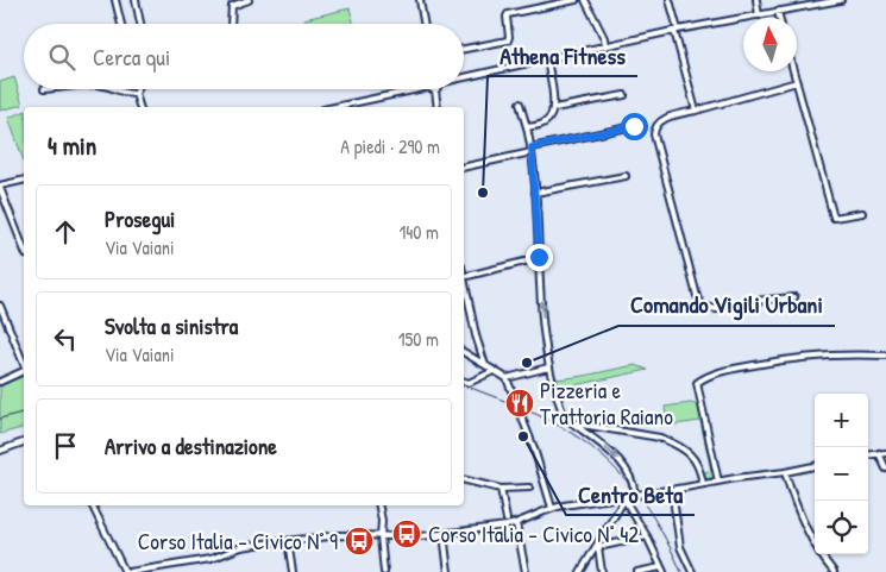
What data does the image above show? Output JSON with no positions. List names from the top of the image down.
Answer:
{
  "places": {
    "other": ["Athena Fitness", "Comando Vigili Urbani", "Centro Beta"],
    "restaurant": ["Pizzeria e Trattoria Raiano"],
    "bus stop": ["Corso Italia - Civico N° 42", "Corso Italia - Civico N° 9"]
  },
  "north": "top",
  "page": {
    "search": "Cerca qui",
    "heading": ["4 min", "A piedi · 290 m"],
    "list": [
      ["Prosegui", "Via Vaiani", "140 m"],
      ["Svolta a sinistra", "Via Vaiani", "150 m"],
      "Arrivo a destinazione"
    ],
    "map_buttons": ["+", "−"]
  }
}
